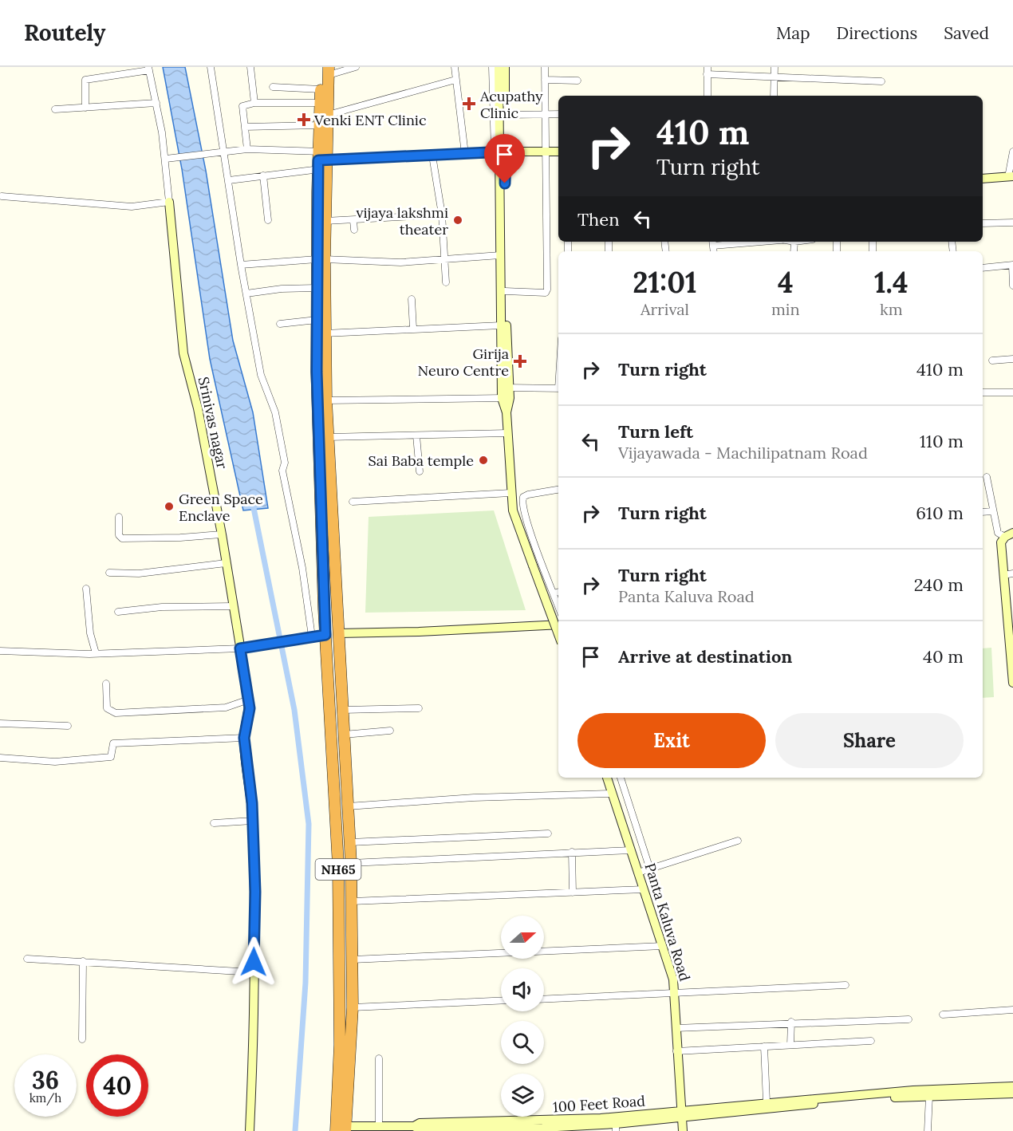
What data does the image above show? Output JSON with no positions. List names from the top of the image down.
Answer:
{
  "streets": {
    "highway": ["NH65"],
    "street": ["Srinivas nagar", "Panta Kaluva Road", "100 Feet Road"]
  },
  "crossings": [
    ["Panta Kaluva Road", "100 Feet Road"]
  ],
  "places": {
    "health": ["Acupathy Clinic", "Venki ENT Clinic", "Girija Neuro Centre"],
    "other": ["vijaya lakshmi theater", "Sai Baba temple", "Green Space Enclave"]
  },
  "north": "right",
  "page": {
    "header": "Routely",
    "nav": ["Map", "Directions", "Saved"],
    "turn": ["410 m", "Turn right"],
    "then": "Then",
    "eta": [
      "21:01",
      "Arrival",
      "4",
      "min",
      "1.4",
      "km"
    ],
    "list": [
      {
        "name": "Turn right",
        "value": "410 m"
      },
      {
        "name": "Turn left",
        "note": "Vijayawada - Machilipatnam Road",
        "value": "110 m"
      },
      {
        "name": "Turn right",
        "value": "610 m"
      },
      {
        "name": "Turn right",
        "note": "Panta Kaluva Road",
        "value": "240 m"
      },
      {
        "name": "Arrive at destination",
        "value": "40 m"
      }
    ],
    "buttons": ["Exit", "Share"],
    "speed": "36 km/h",
    "limit": "40"
  }
}
